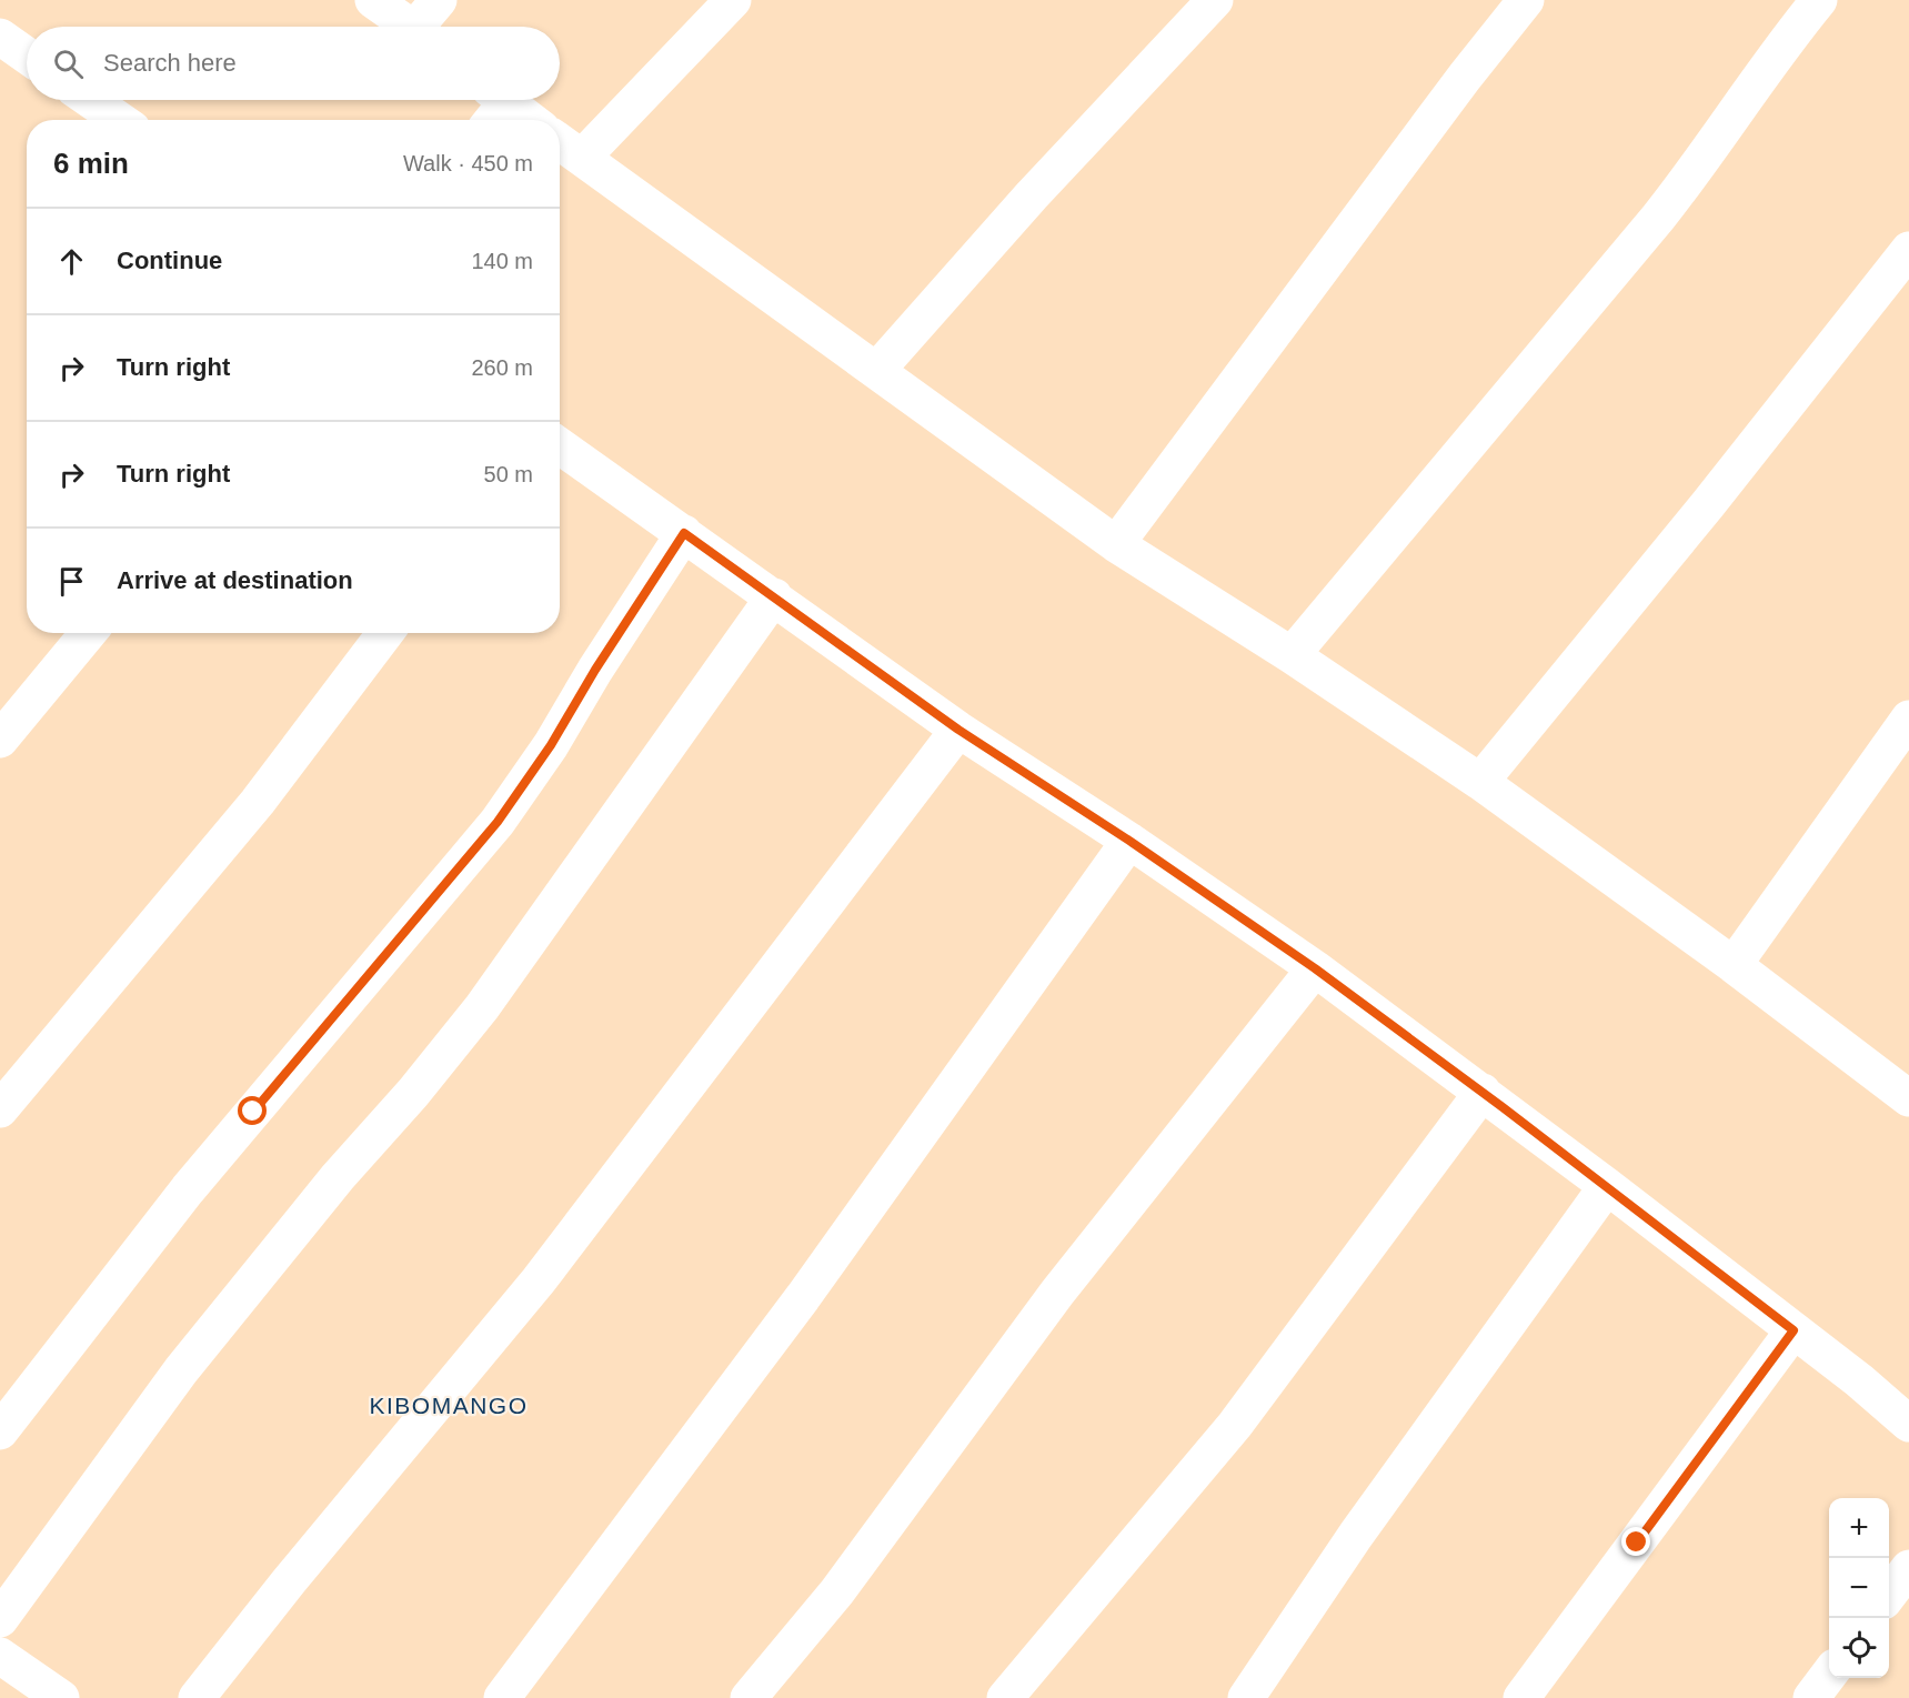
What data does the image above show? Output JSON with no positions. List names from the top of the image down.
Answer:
{
  "districts": ["KIBOMANGO"],
  "page": {
    "search": "Search here",
    "heading": ["6 min", "Walk · 450 m"],
    "list": [
      ["Continue", "140 m"],
      ["Turn right", "260 m"],
      ["Turn right", "50 m"],
      "Arrive at destination"
    ],
    "map_buttons": ["+", "−"]
  }
}
